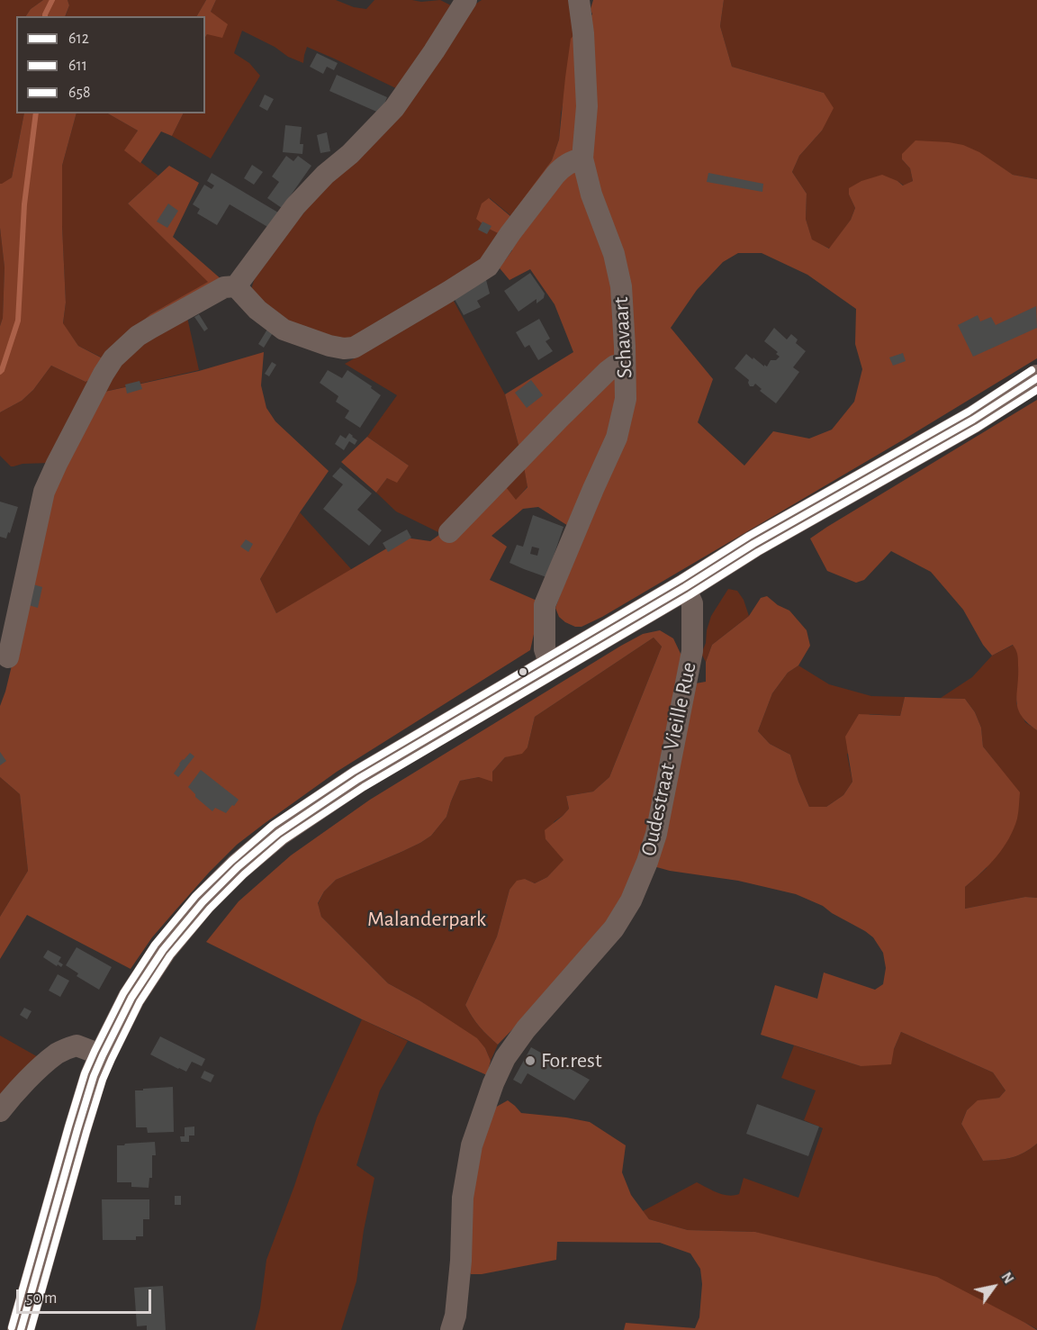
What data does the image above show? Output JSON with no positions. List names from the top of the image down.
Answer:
{
  "streets": {
    "street": ["Schavaart", "Oudestraat - Vieille Rue"]
  },
  "parks": ["Malanderpark"],
  "places": ["For.rest"],
  "lines": ["transit line 658", "transit line 612", "transit line 611"],
  "legend": ["612", "611", "658"],
  "scale_bar": "50 m",
  "north": "top right"
}
